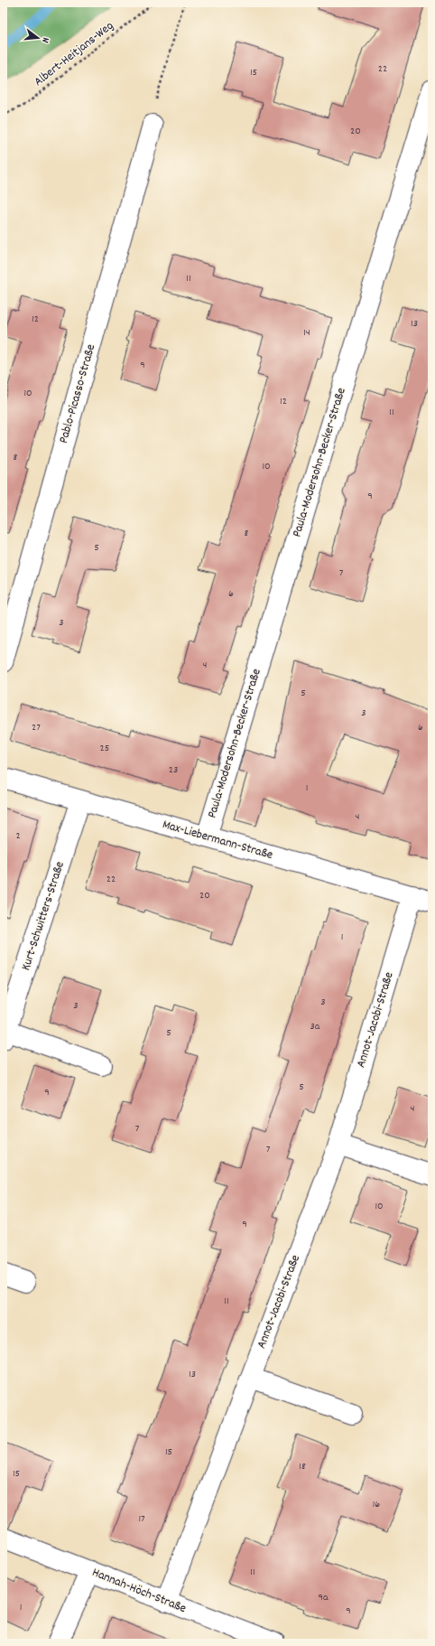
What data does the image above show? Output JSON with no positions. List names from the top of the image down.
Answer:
{
  "streets": {
    "street": [
      "Pablo-Picasso-Straße",
      "Paula-Modersohn-Becker-Straße",
      "Max-Liebermann-Straße",
      "Kurt-Schwitters-Straße",
      "Annot-Jacobi-Straße",
      "Hannah-Höch-Straße"
    ],
    "path": ["Albert-Heitjans-Weg"]
  },
  "crossings": [
    ["Paula-Modersohn-Becker-Straße", "Max-Liebermann-Straße"],
    ["Max-Liebermann-Straße", "Kurt-Schwitters-Straße"],
    ["Max-Liebermann-Straße", "Annot-Jacobi-Straße"],
    ["Annot-Jacobi-Straße", "Hannah-Höch-Straße"]
  ],
  "house_numbers": [
    "22",
    "15",
    "20",
    "11",
    "12",
    "13",
    "14",
    "9",
    "10",
    "12",
    "11",
    "8",
    "10",
    "9",
    "8",
    "5",
    "7",
    "6",
    "3",
    "4",
    "5",
    "3",
    "27",
    "6",
    "25",
    "23",
    "1",
    "4",
    "2",
    "22",
    "20",
    "1",
    "3",
    "3",
    "3a",
    "5",
    "5",
    "9",
    "4",
    "7",
    "7",
    "10",
    "9",
    "11",
    "13",
    "15",
    "18",
    "15",
    "16",
    "17",
    "11",
    "9a",
    "1",
    "9"
  ],
  "north": "right"
}
